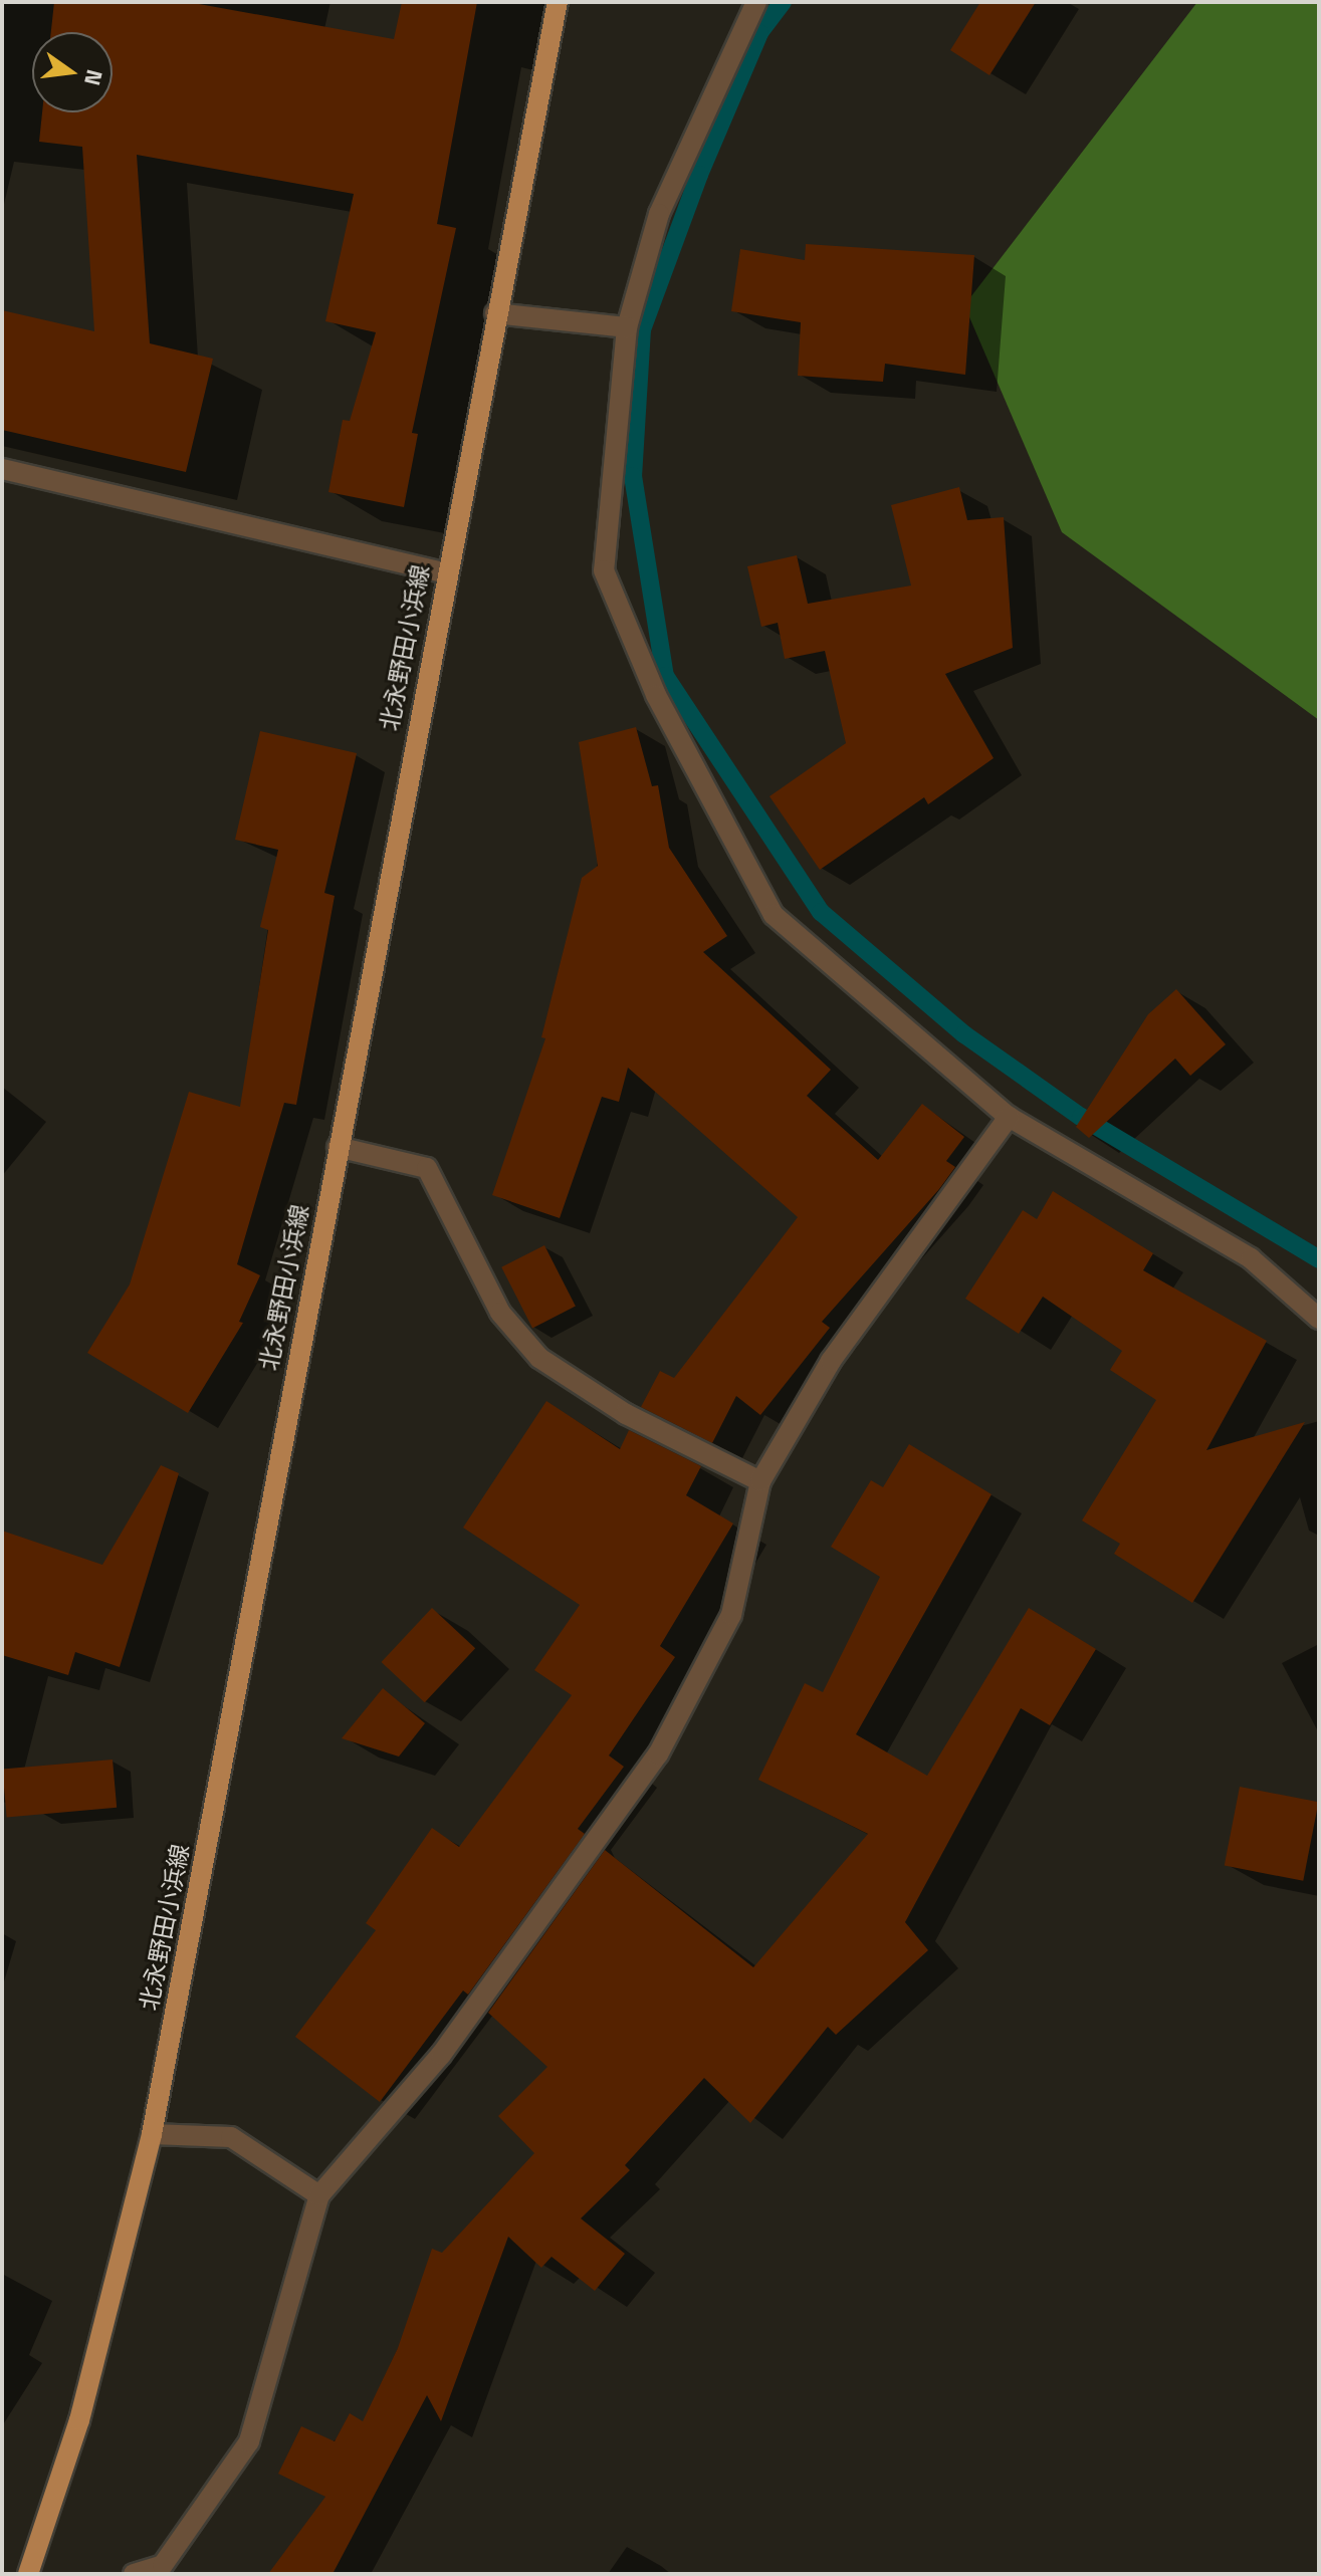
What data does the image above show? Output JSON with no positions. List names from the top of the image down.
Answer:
{
  "streets": {
    "main road": ["北永野田小浜線"]
  },
  "north": "right"
}
